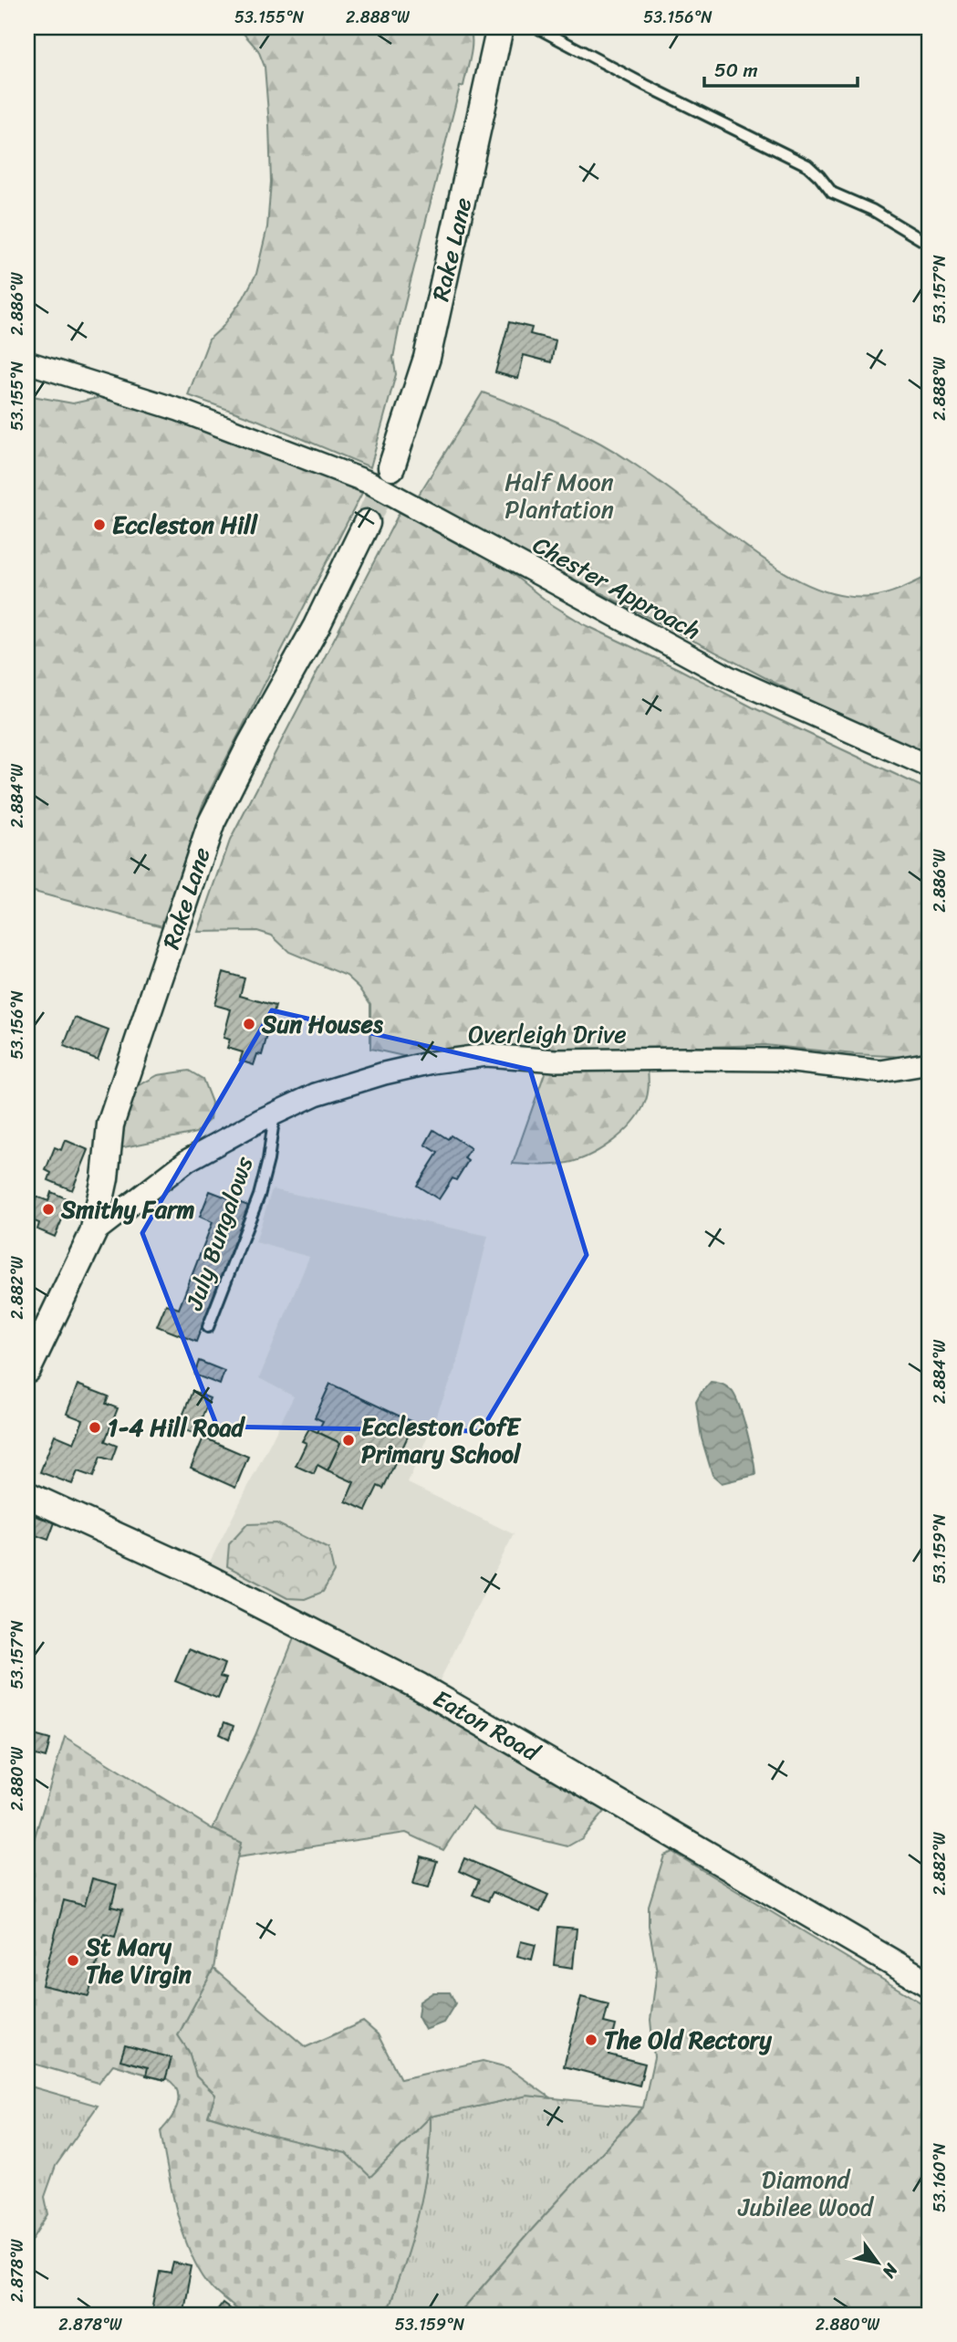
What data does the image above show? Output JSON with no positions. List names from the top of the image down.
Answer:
{
  "streets": {
    "street": [
      "Rake Lane",
      "Chester Approach",
      "Overleigh Drive",
      "Eaton Road"
    ],
    "lane": ["July Bungalows"]
  },
  "crossings": [
    ["Rake Lane", "Overleigh Drive"],
    ["Overleigh Drive", "July Bungalows"]
  ],
  "parks": ["Half Moon Plantation", "Diamond Jubilee Wood"],
  "places": [
    "Eccleston Hill",
    "Sun Houses",
    "Smithy Farm",
    "1-4 Hill Road",
    "Eccleston CofE Primary School",
    "St Mary The Virgin",
    "The Old Rectory"
  ],
  "scale_bar": "50 m",
  "north": "bottom right",
  "coordinates": [
    "53.155°N",
    "2.888°W",
    "53.156°N",
    "53.157°N",
    "2.886°W",
    "2.884°W",
    "2.882°W",
    "53.159°N",
    "2.880°W",
    "53.160°N",
    "2.878°W"
  ]
}
